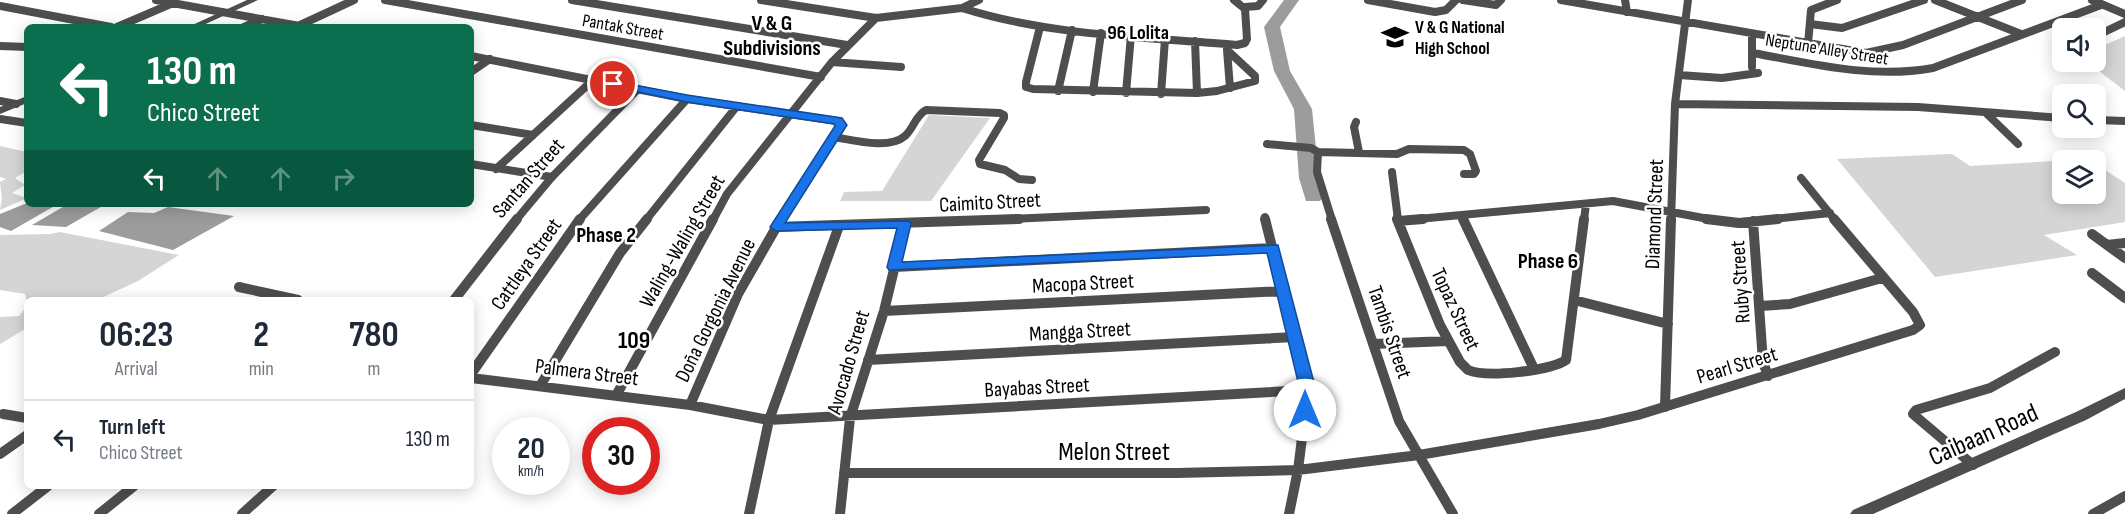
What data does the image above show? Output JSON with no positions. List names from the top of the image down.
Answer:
{
  "streets": {
    "street": [
      "Pantak Street",
      "Neptune Alley Street",
      "Santan Street",
      "Caimito Street",
      "Diamond Street",
      "Waling-Waling Street",
      "Cattleya Street",
      "Ruby Street",
      "Macopa Street",
      "Topaz Street",
      "Doña Gorgonia Avenue",
      "Mangga Street",
      "Tambis Street",
      "Avocado Street",
      "Pearl Street",
      "Palmera Street",
      "Bayabas Street",
      "Caibaan Road",
      "Melon Street"
    ]
  },
  "crossings": [
    ["Pantak Street", "Waling-Waling Street"],
    ["Caimito Street", "Doña Gorgonia Avenue"],
    ["Caimito Street", "Avocado Street"],
    ["Diamond Street", "Pearl Street"],
    ["Waling-Waling Street", "Palmera Street"],
    ["Ruby Street", "Pearl Street"],
    ["Macopa Street", "Avocado Street"],
    ["Doña Gorgonia Avenue", "Palmera Street"],
    ["Mangga Street", "Avocado Street"],
    ["Tambis Street", "Pearl Street"],
    ["Avocado Street", "Bayabas Street"],
    ["Avocado Street", "Melon Street"],
    ["Pearl Street", "Melon Street"],
    ["Palmera Street", "Bayabas Street"]
  ],
  "districts": [
    "V & G Subdivisions",
    "96 Lolita",
    "Phase 2",
    "Phase 6",
    "109"
  ],
  "places": {
    "school or university": ["V & G National High School"]
  },
  "page": {
    "turn": ["130 m", "Chico Street"],
    "eta": [
      "06:23",
      "Arrival",
      "2",
      "min",
      "780",
      "m"
    ],
    "list": [
      {
        "name": "Turn left",
        "note": "Chico Street",
        "value": "130 m"
      }
    ],
    "speed": "20 km/h",
    "limit": "30"
  }
}
